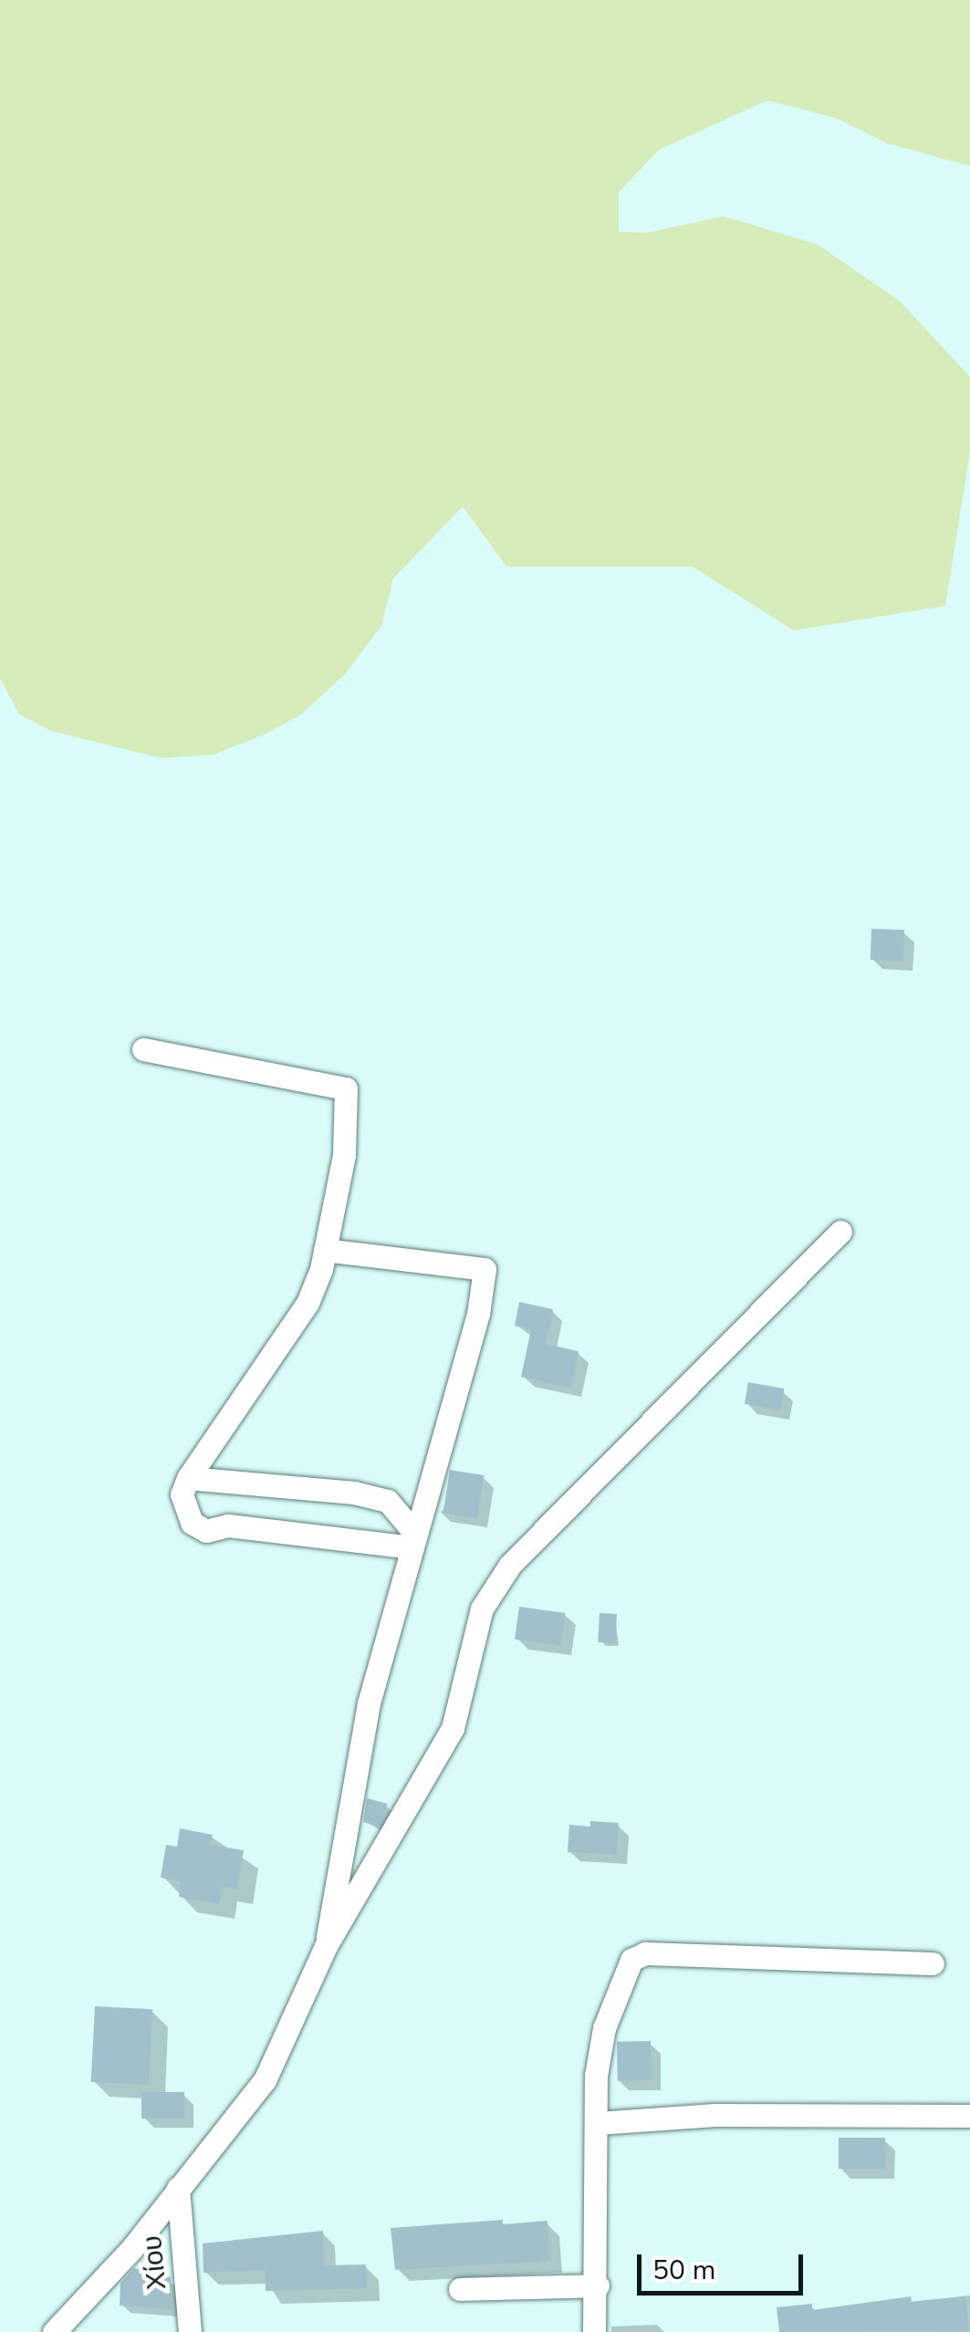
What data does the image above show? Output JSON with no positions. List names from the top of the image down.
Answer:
{
  "streets": {
    "street": ["Χίου"]
  },
  "scale_bar": "50 m"
}
